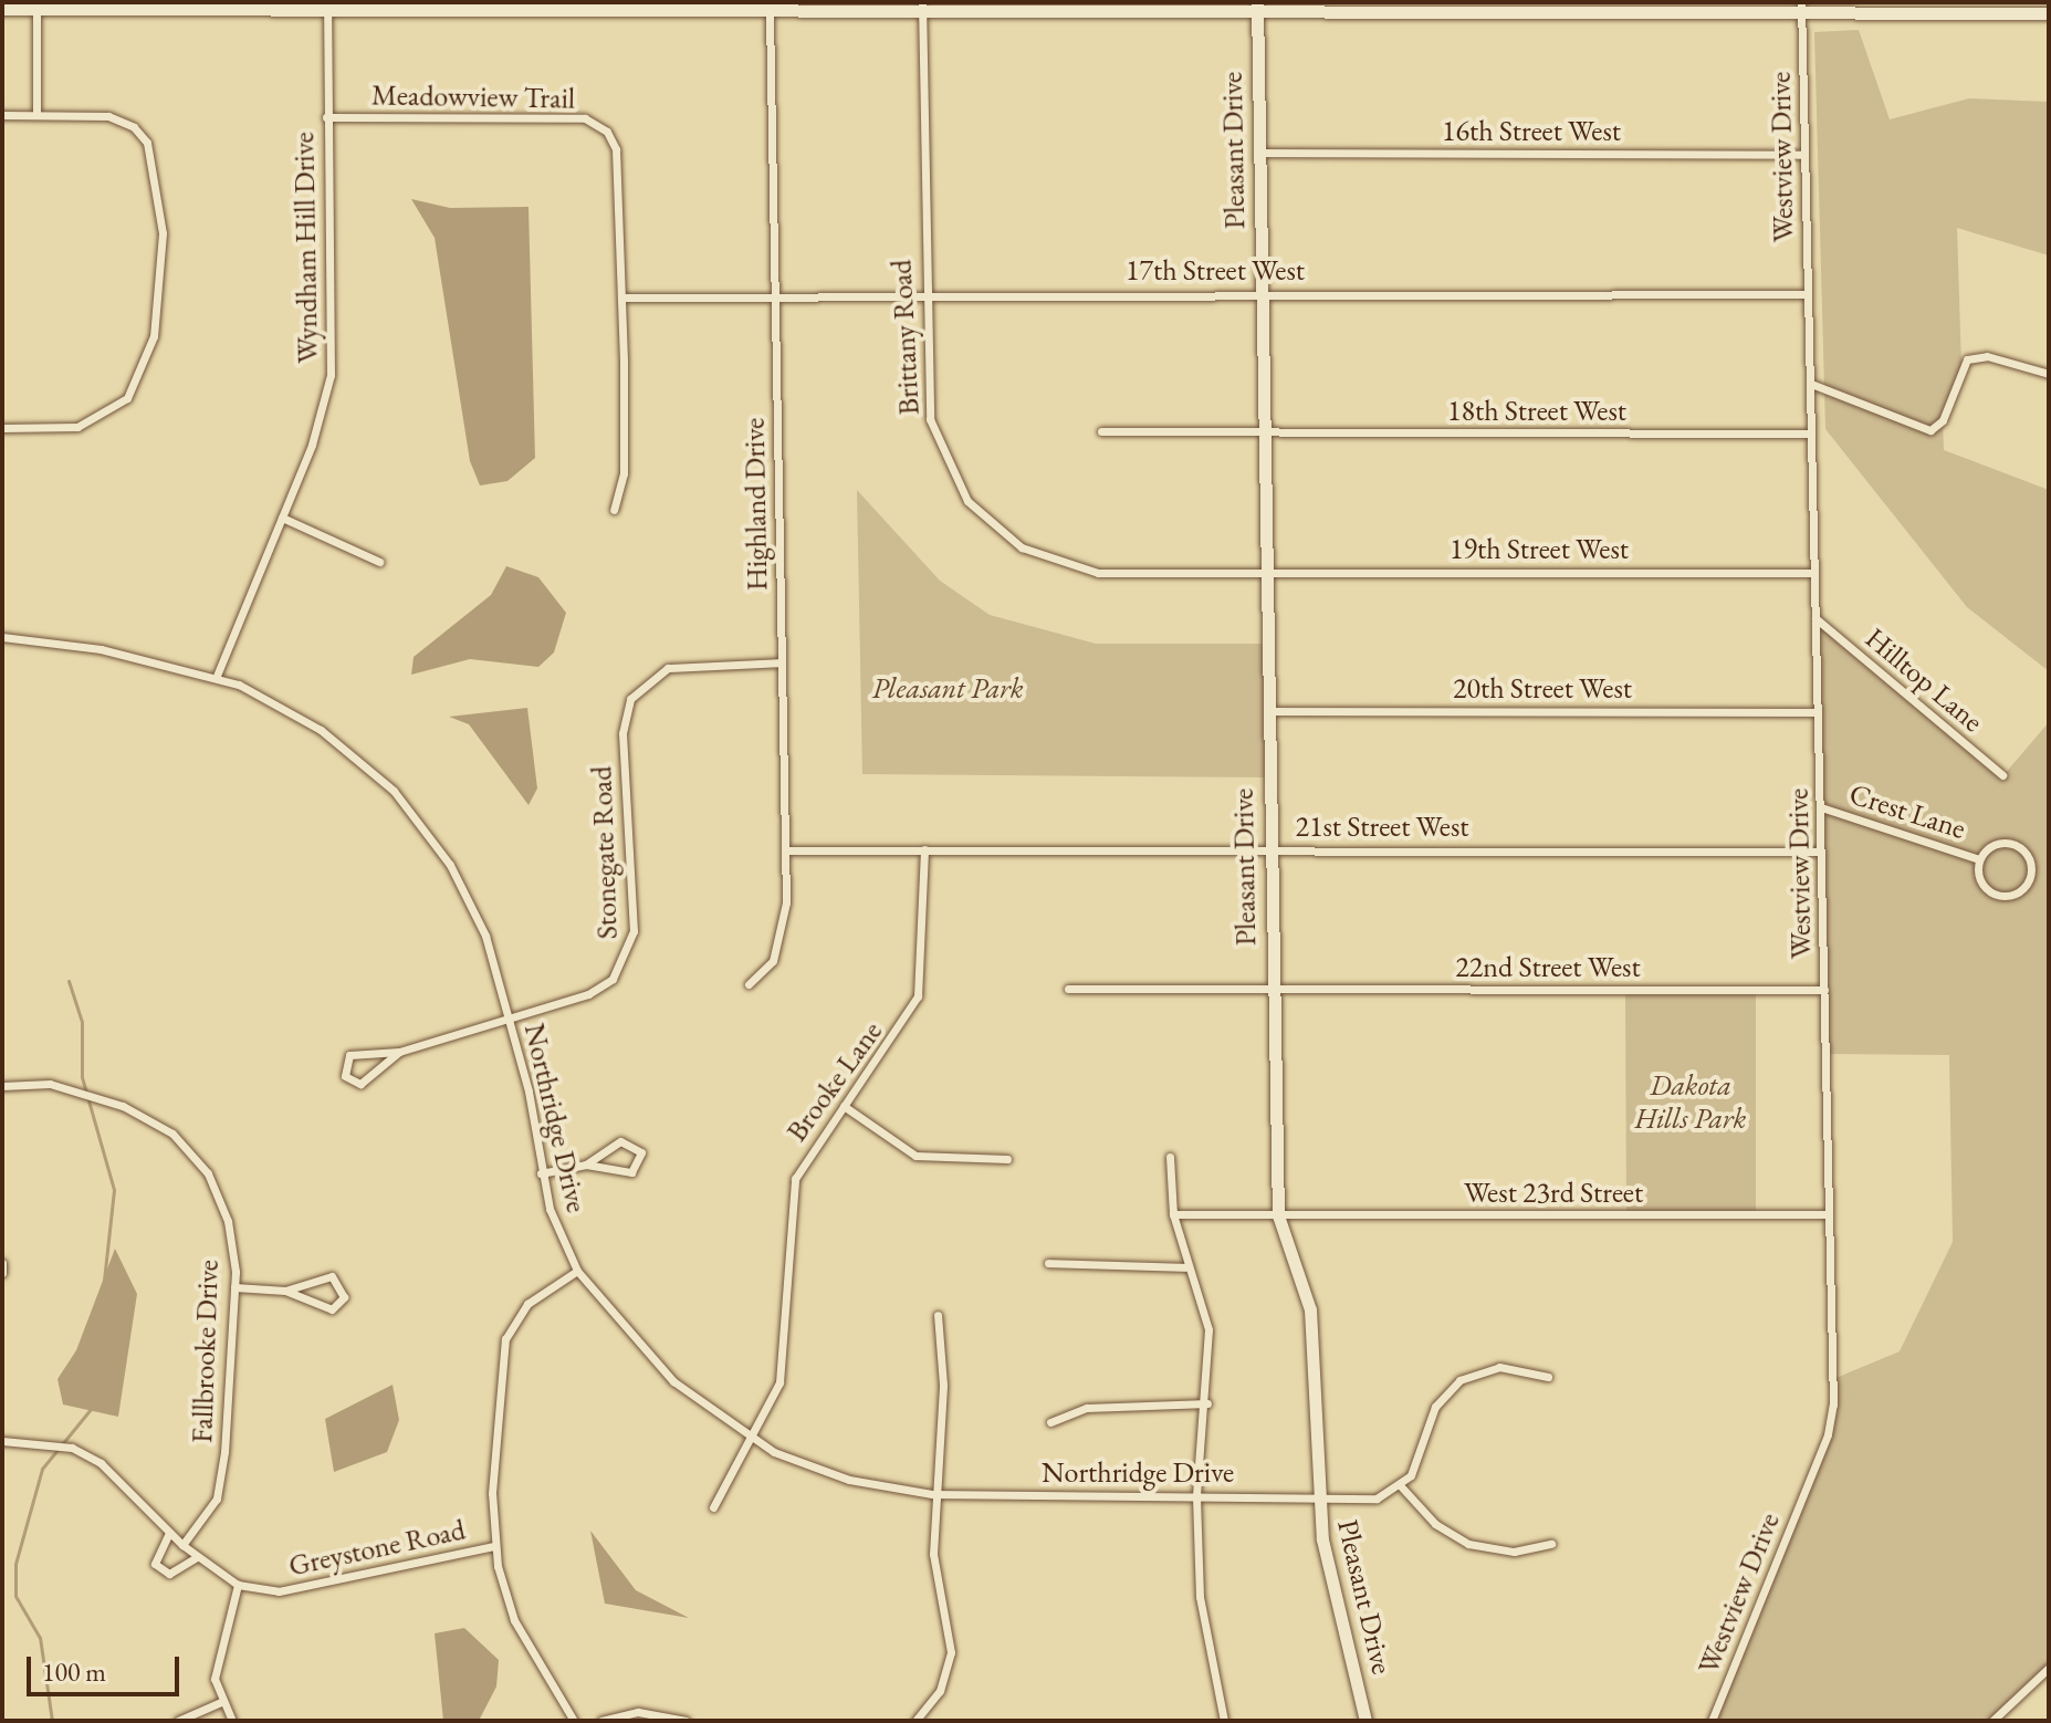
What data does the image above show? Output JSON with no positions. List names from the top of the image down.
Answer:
{
  "streets": {
    "street": [
      "Meadowview Trail",
      "16th Street West",
      "Pleasant Drive",
      "Westview Drive",
      "Wyndham Hill Drive",
      "17th Street West",
      "Brittany Road",
      "18th Street West",
      "Highland Drive",
      "19th Street West",
      "Hilltop Lane",
      "20th Street West",
      "Crest Lane",
      "21st Street West",
      "Stonegate Road",
      "22nd Street West",
      "Brooke Lane",
      "Northridge Drive",
      "West 23rd Street",
      "Fallbrooke Drive",
      "Greystone Road"
    ]
  },
  "crossings": [
    ["Meadowview Trail", "Wyndham Hill Drive"],
    ["Meadowview Trail", "17th Street West"],
    ["16th Street West", "Pleasant Drive"],
    ["16th Street West", "Westview Drive"],
    ["Pleasant Drive", "17th Street West"],
    ["Pleasant Drive", "Brittany Road"],
    ["Pleasant Drive", "18th Street West"],
    ["Pleasant Drive", "19th Street West"],
    ["Pleasant Drive", "20th Street West"],
    ["Pleasant Drive", "21st Street West"],
    ["Pleasant Drive", "22nd Street West"],
    ["Pleasant Drive", "Northridge Drive"],
    ["Pleasant Drive", "West 23rd Street"],
    ["Westview Drive", "17th Street West"],
    ["Westview Drive", "18th Street West"],
    ["Westview Drive", "19th Street West"],
    ["Westview Drive", "Hilltop Lane"],
    ["Westview Drive", "20th Street West"],
    ["Westview Drive", "Crest Lane"],
    ["Westview Drive", "21st Street West"],
    ["Westview Drive", "22nd Street West"],
    ["Westview Drive", "West 23rd Street"],
    ["Wyndham Hill Drive", "Northridge Drive"],
    ["17th Street West", "Brittany Road"],
    ["17th Street West", "Highland Drive"],
    ["Brittany Road", "19th Street West"],
    ["Highland Drive", "21st Street West"],
    ["Highland Drive", "Stonegate Road"],
    ["21st Street West", "Brooke Lane"],
    ["Stonegate Road", "Northridge Drive"],
    ["Brooke Lane", "Northridge Drive"],
    ["Fallbrooke Drive", "Greystone Road"]
  ],
  "parks": ["Pleasant Park", "Dakota Hills Park"],
  "scale_bar": "100 m"
}
